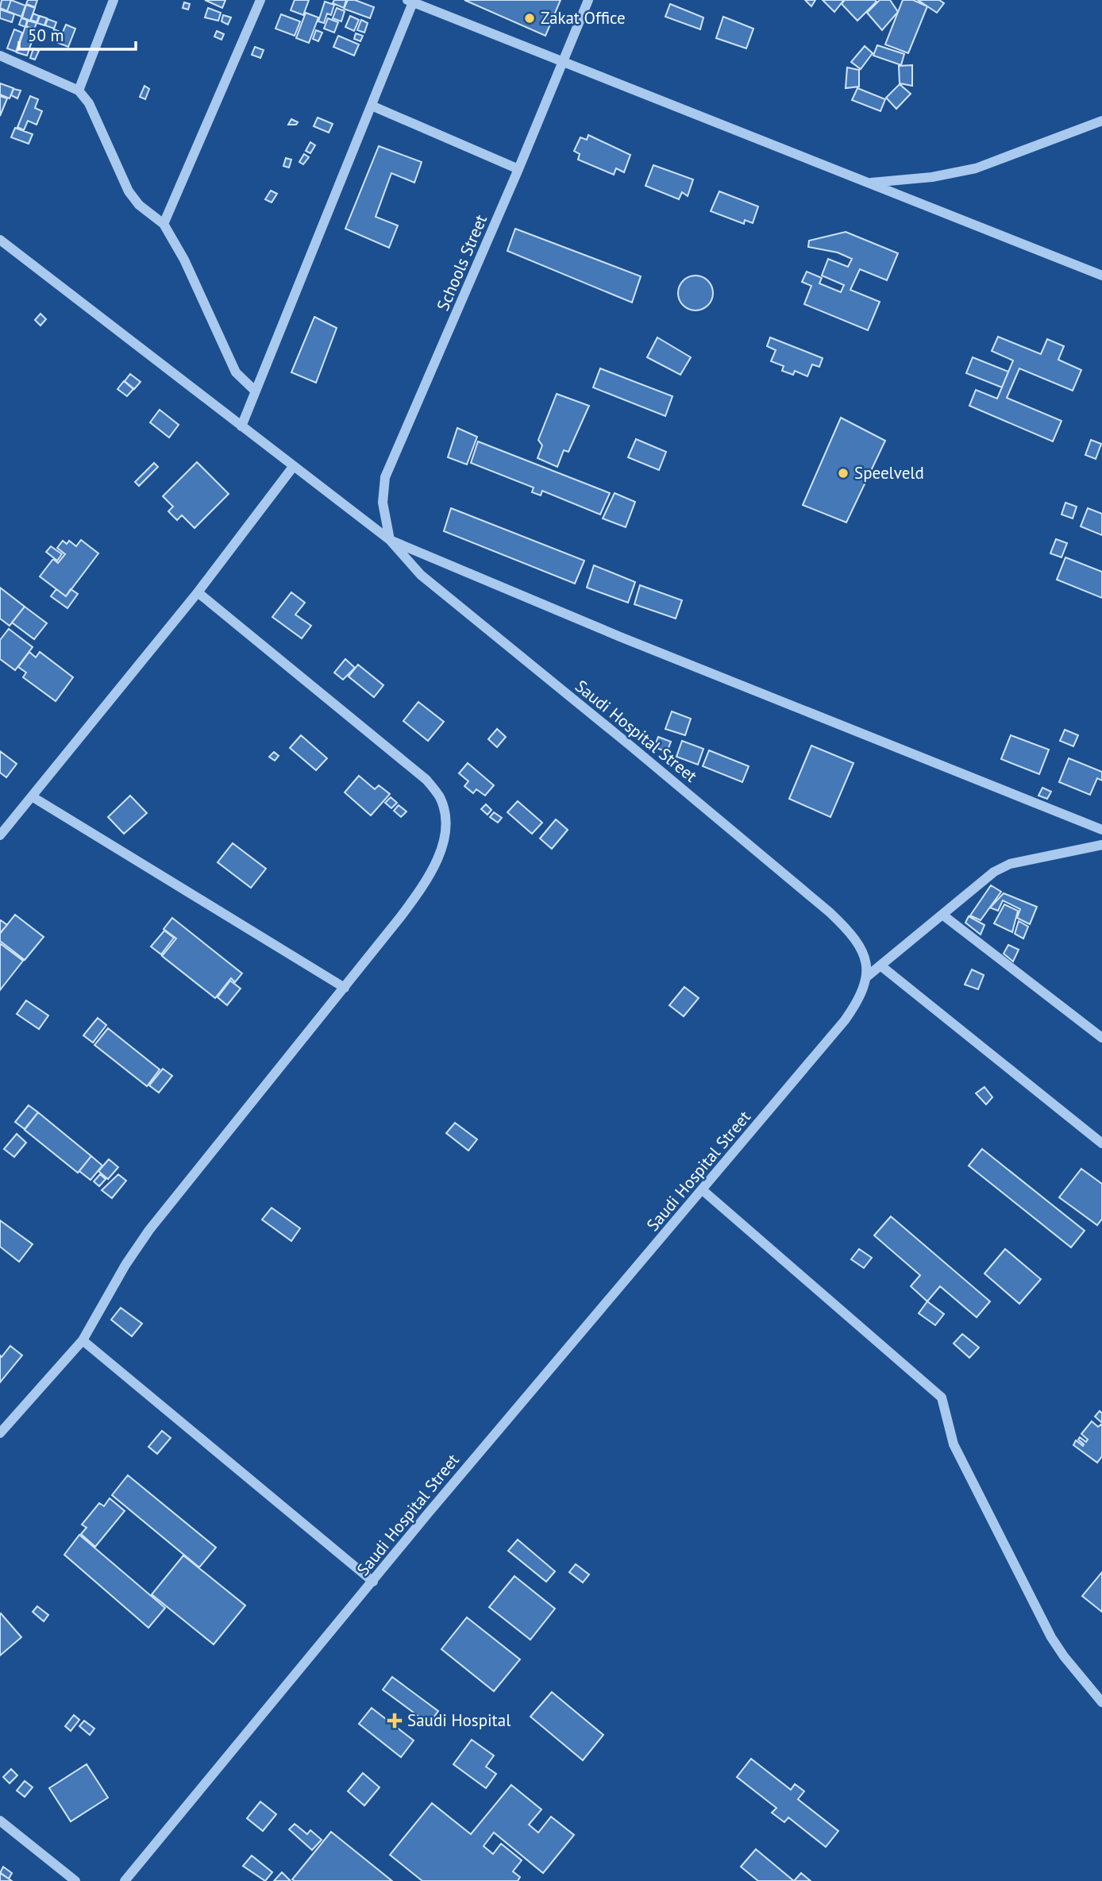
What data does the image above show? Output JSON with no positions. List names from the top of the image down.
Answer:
{
  "streets": {
    "street": ["Schools Street", "Saudi Hospital Street"]
  },
  "crossings": [
    ["Schools Street", "Saudi Hospital Street"]
  ],
  "places": {
    "other": ["Zakat Office", "Speelveld"],
    "health": ["Saudi Hospital"]
  },
  "scale_bar": "50 m"
}
